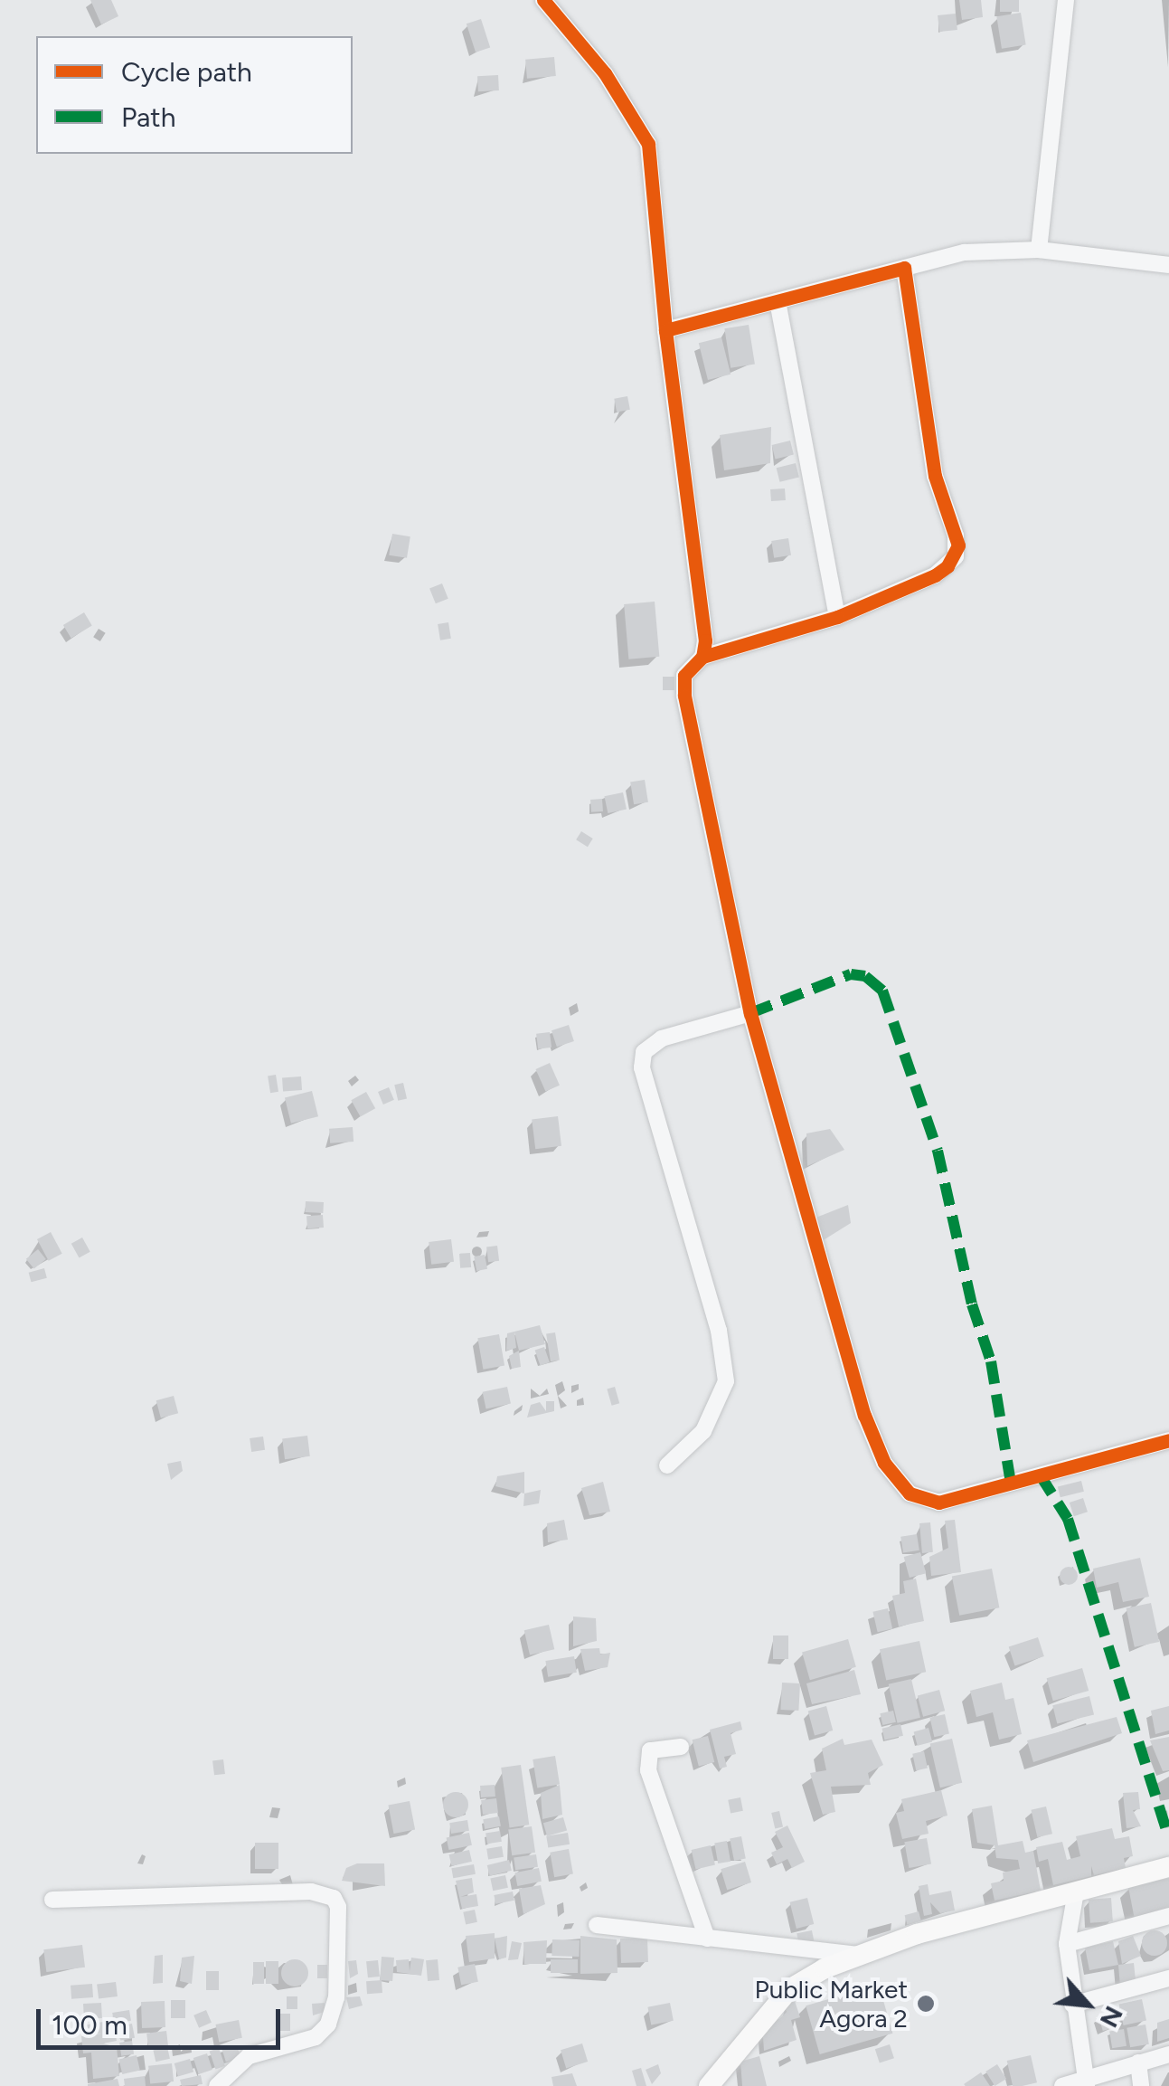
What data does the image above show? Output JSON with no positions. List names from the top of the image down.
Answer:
{
  "places": ["Public Market Agora 2"],
  "legend": ["Cycle path", "Path"],
  "scale_bar": "100 m",
  "north": "bottom right"
}
